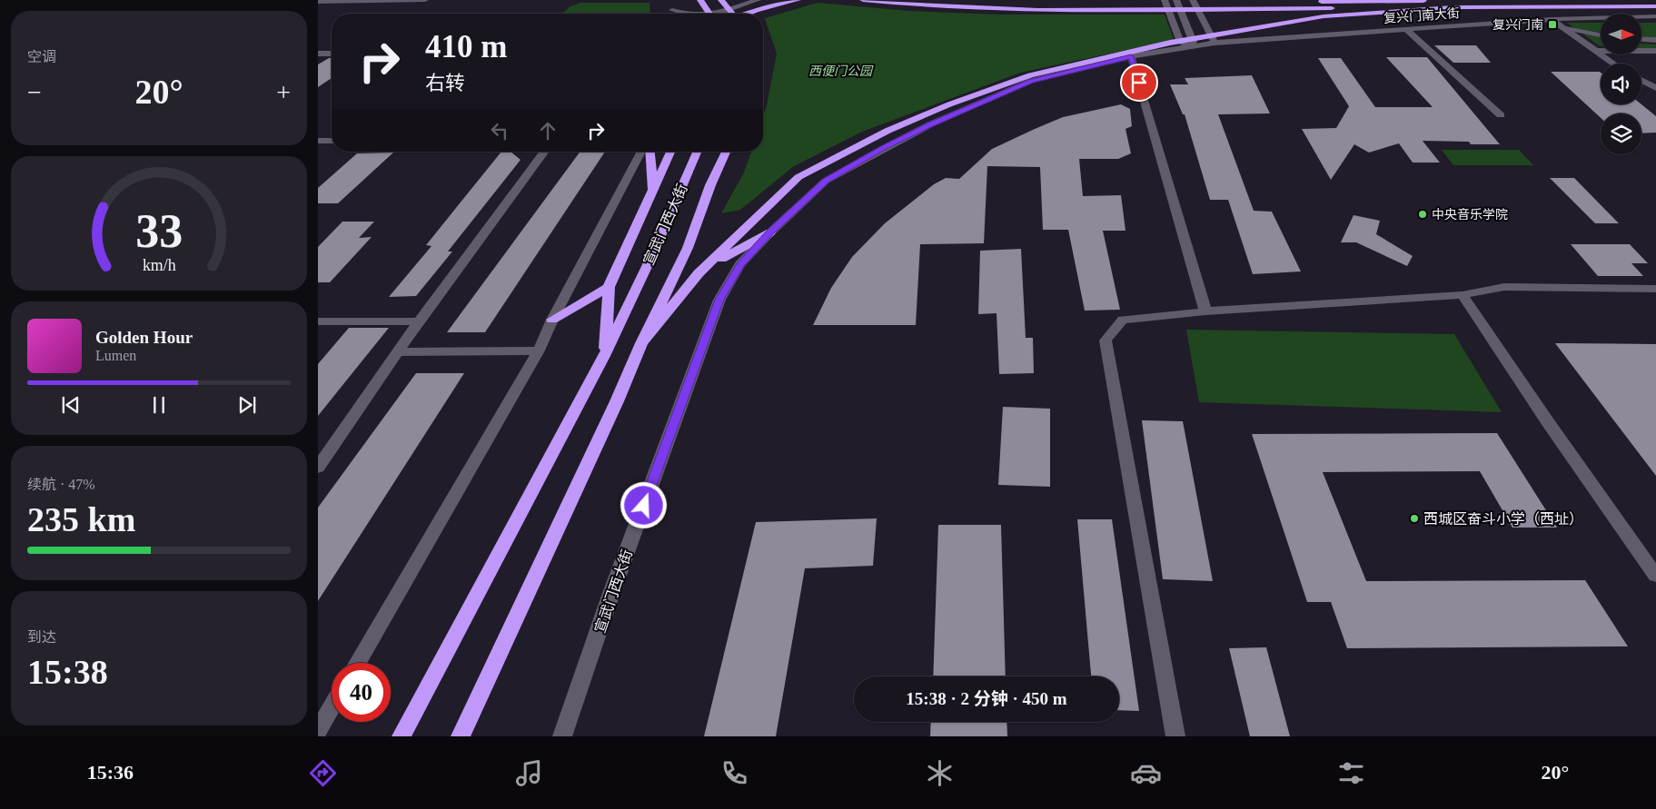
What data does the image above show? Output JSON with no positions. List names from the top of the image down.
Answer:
{
  "streets": {
    "highway": ["宣武门西大街"],
    "street": ["复兴门南大街"]
  },
  "crossings": [
    ["复兴门南大街", "宣武门西大街"]
  ],
  "parks": ["西便门公园"],
  "places": {
    "transit": ["复兴门南"],
    "other": ["中央音乐学院", "西城区奋斗小学（西址）"]
  },
  "north": "right",
  "page": {
    "tile": [
      "空调",
      ["续航 · 47%", "235 km"],
      ["到达", "15:38"]
    ],
    "turn": ["410 m", "右转"],
    "heat": ["−", "20°", "+"],
    "song": ["Golden Hour", "Lumen"],
    "limit": "40",
    "trip": "15:38 · 2 分钟 · 450 m",
    "tabs": ["15:36", "20°"],
    "gauge": ["33", "km/h"]
  }
}
